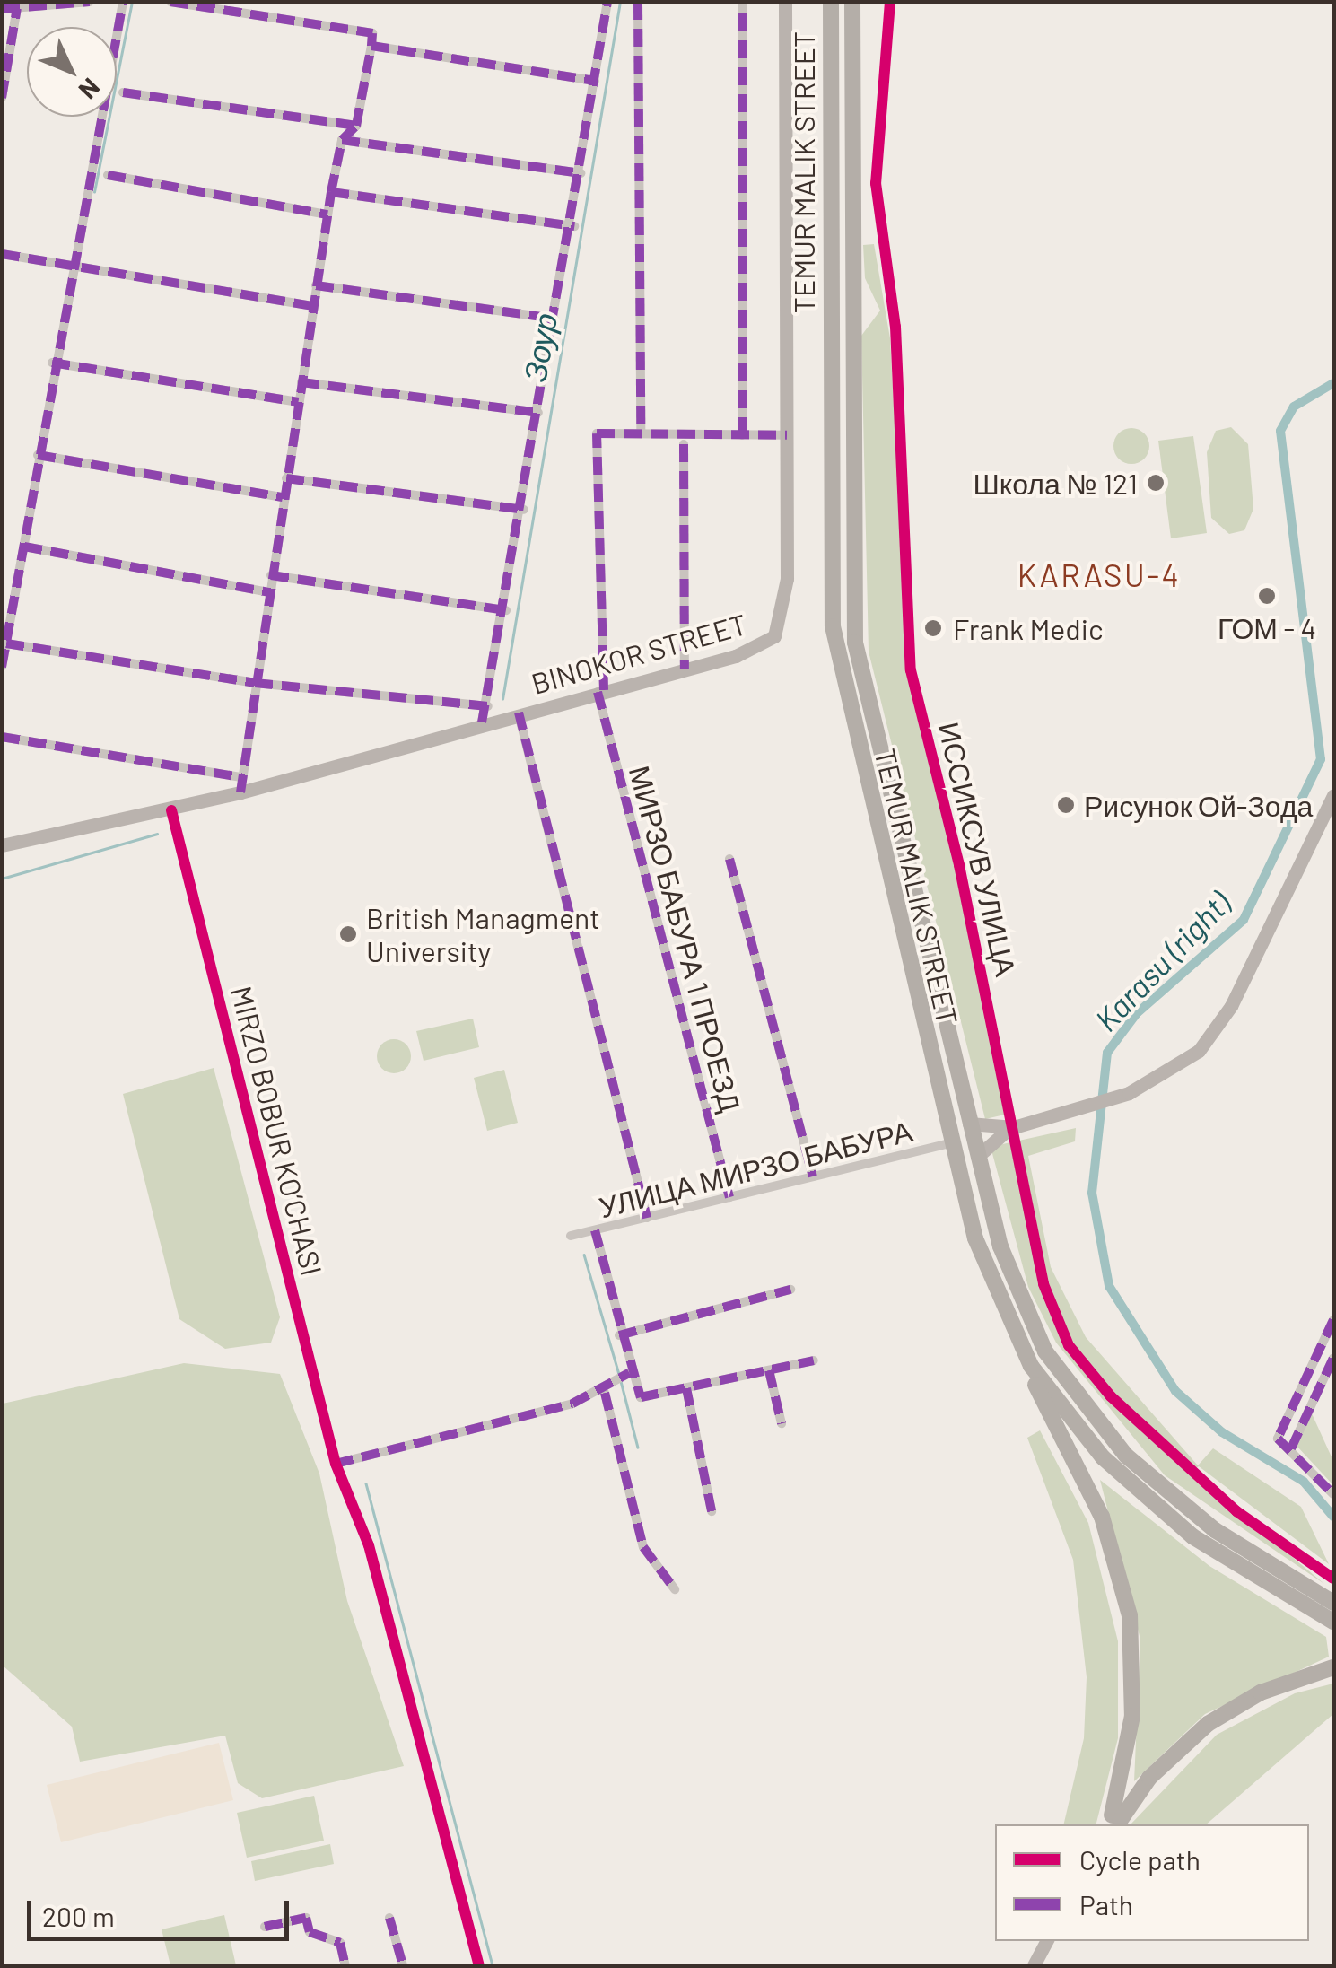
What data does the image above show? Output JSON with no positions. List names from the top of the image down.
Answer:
{
  "streets": {
    "highway": ["TEMUR MALIK STREET"],
    "main road": ["BINOKOR STREET"],
    "street": [
      "ИССИКСУВ УЛИЦА",
      "МИРЗО БАБУРА 1 ПРОЕЗД",
      "MIRZO BOBUR KO‘CHASI",
      "УЛИЦА МИРЗО БАБУРА"
    ]
  },
  "crossings": [
    ["TEMUR MALIK STREET", "УЛИЦА МИРЗО БАБУРА"],
    ["BINOKOR STREET", "МИРЗО БАБУРА 1 ПРОЕЗД"],
    ["BINOKOR STREET", "MIRZO BOBUR KO‘CHASI"],
    ["МИРЗО БАБУРА 1 ПРОЕЗД", "УЛИЦА МИРЗО БАБУРА"]
  ],
  "districts": ["KARASU-4"],
  "water": ["Зоур", "Karasu (right)"],
  "places": [
    "Школа № 121",
    "ГОМ - 4",
    "Frank Medic",
    "Рисунок Ой-Зода",
    "British Managment University"
  ],
  "legend": ["Cycle path", "Path"],
  "scale_bar": "200 m",
  "north": "bottom right"
}
